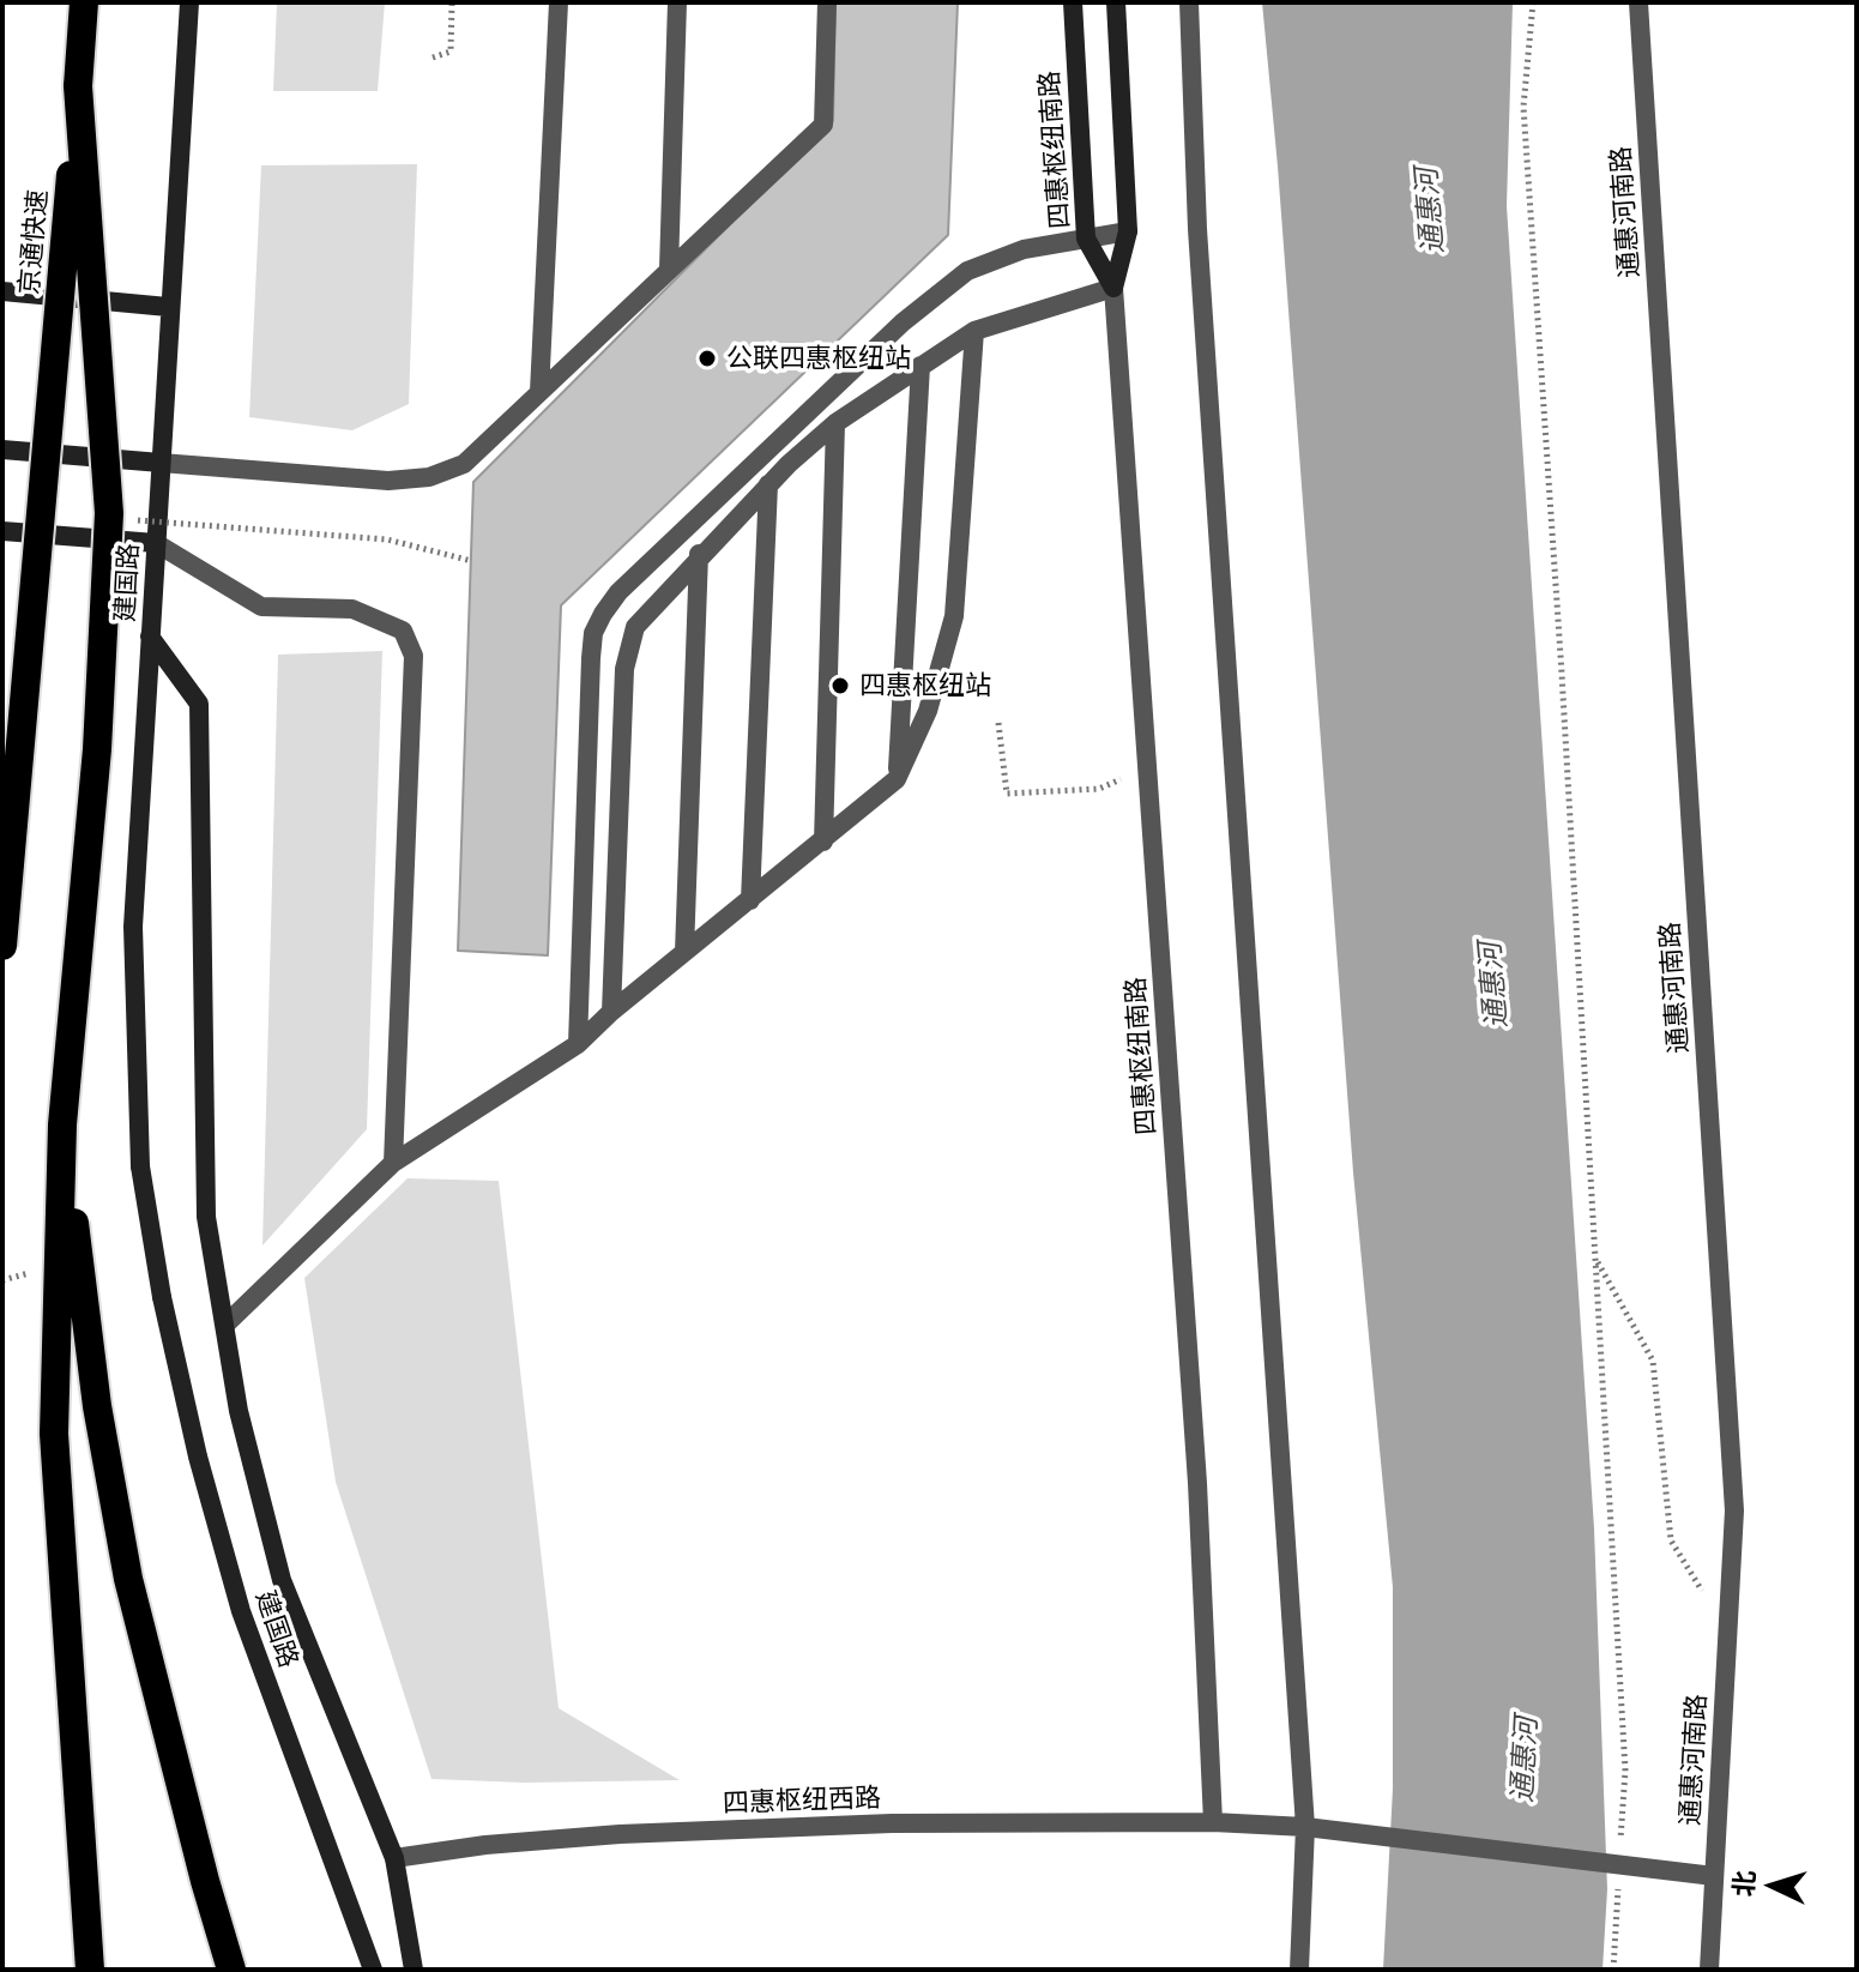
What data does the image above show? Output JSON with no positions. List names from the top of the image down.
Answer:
{
  "streets": {
    "highway": ["京通快速"],
    "street": [
      "四惠枢纽南路",
      "通惠河南路",
      "建国路",
      "四惠枢纽西路"
    ]
  },
  "crossings": [
    ["四惠枢纽南路", "四惠枢纽西路"],
    ["通惠河南路", "四惠枢纽西路"]
  ],
  "water": ["通惠河"],
  "places": ["公联四惠枢纽站", "四惠枢纽站"],
  "north": "left"
}
